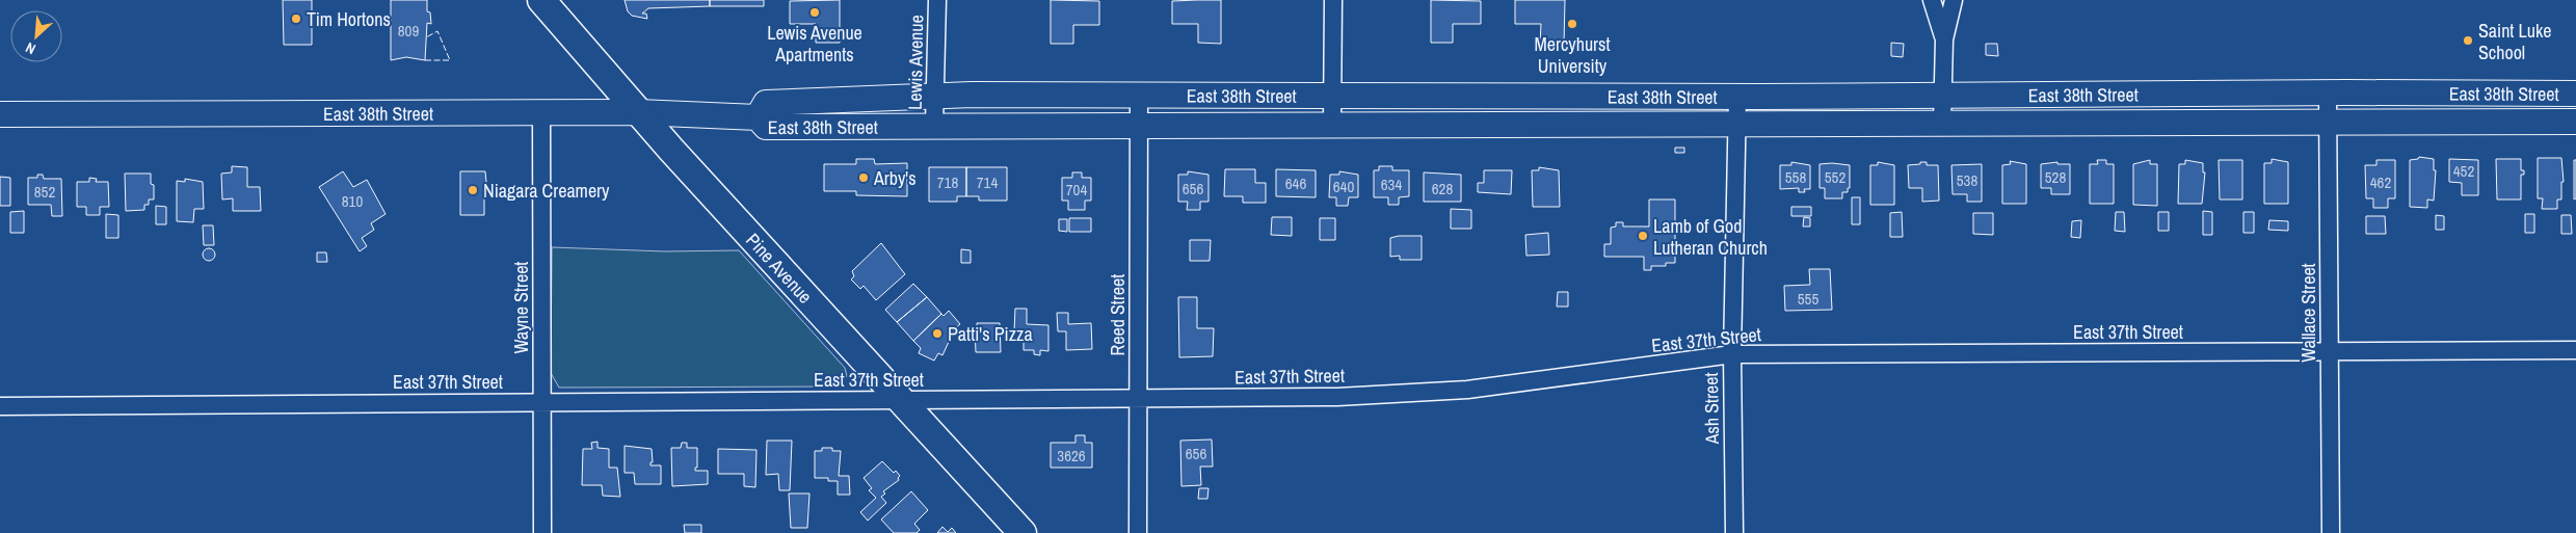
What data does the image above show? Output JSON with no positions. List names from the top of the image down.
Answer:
{
  "streets": {
    "main road": ["East 38th Street", "Pine Avenue"],
    "street": [
      "Lewis Avenue",
      "Wayne Street",
      "Wallace Street",
      "Reed Street",
      "East 37th Street",
      "Ash Street"
    ]
  },
  "crossings": [
    ["Lewis Avenue", "East 38th Street"],
    ["East 38th Street", "Pine Avenue"],
    ["East 38th Street", "Wayne Street"],
    ["East 38th Street", "Wallace Street"],
    ["East 38th Street", "Reed Street"],
    ["East 38th Street", "Ash Street"],
    ["Pine Avenue", "East 37th Street"],
    ["Wayne Street", "East 37th Street"],
    ["Wallace Street", "East 37th Street"],
    ["Reed Street", "East 37th Street"],
    ["East 37th Street", "Ash Street"]
  ],
  "places": [
    "Lewis Avenue Apartments",
    "Tim Hortons",
    "Mercyhurst University",
    "Saint Luke School",
    "Arby's",
    "Niagara Creamery",
    "Lamb of God Lutheran Church",
    "Patti's Pizza"
  ],
  "house_numbers": [
    "809",
    "452",
    "558",
    "552",
    "528",
    "538",
    "718",
    "714",
    "462",
    "646",
    "634",
    "640",
    "656",
    "628",
    "704",
    "852",
    "810",
    "555",
    "656",
    "3626"
  ],
  "north": "bottom left"
}
